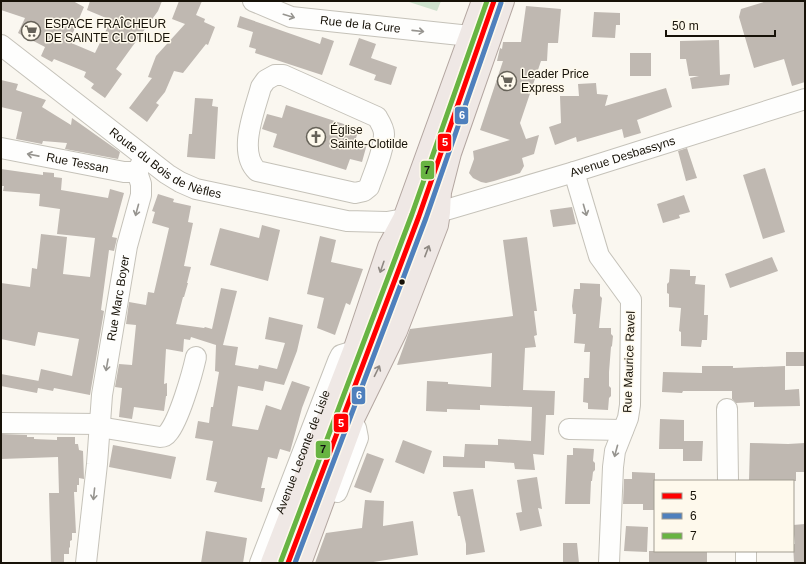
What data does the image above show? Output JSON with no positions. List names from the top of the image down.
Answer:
{
  "streets": {
    "main road": ["Avenue Leconte de Lisle"],
    "street": [
      "Rue de la Cure",
      "Avenue Desbassyns",
      "Route du Bois de Nèfles",
      "Rue Tessan",
      "Rue Marc Boyer",
      "Rue Maurice Ravel"
    ]
  },
  "crossings": [
    ["Avenue Desbassyns", "Route du Bois de Nèfles"],
    ["Avenue Desbassyns", "Rue Maurice Ravel"],
    ["Avenue Desbassyns", "Avenue Leconte de Lisle"],
    ["Route du Bois de Nèfles", "Rue Tessan"],
    ["Route du Bois de Nèfles", "Rue Marc Boyer"],
    ["Route du Bois de Nèfles", "Avenue Leconte de Lisle"],
    ["Rue Tessan", "Rue Marc Boyer"]
  ],
  "one_way": [
    "Rue de la Cure",
    "Rue Tessan",
    "Rue Marc Boyer",
    "Rue Maurice Ravel"
  ],
  "places": {
    "supermarket": ["ESPACE FRAÎCHEUR DE SAINTE CLOTILDE", "Leader Price Express"],
    "church": ["Église Sainte-Clotilde"]
  },
  "lines": ["transit line 5", "transit line 7", "transit line 6"],
  "legend": ["5", "6", "7"],
  "scale_bar": "50 m"
}
